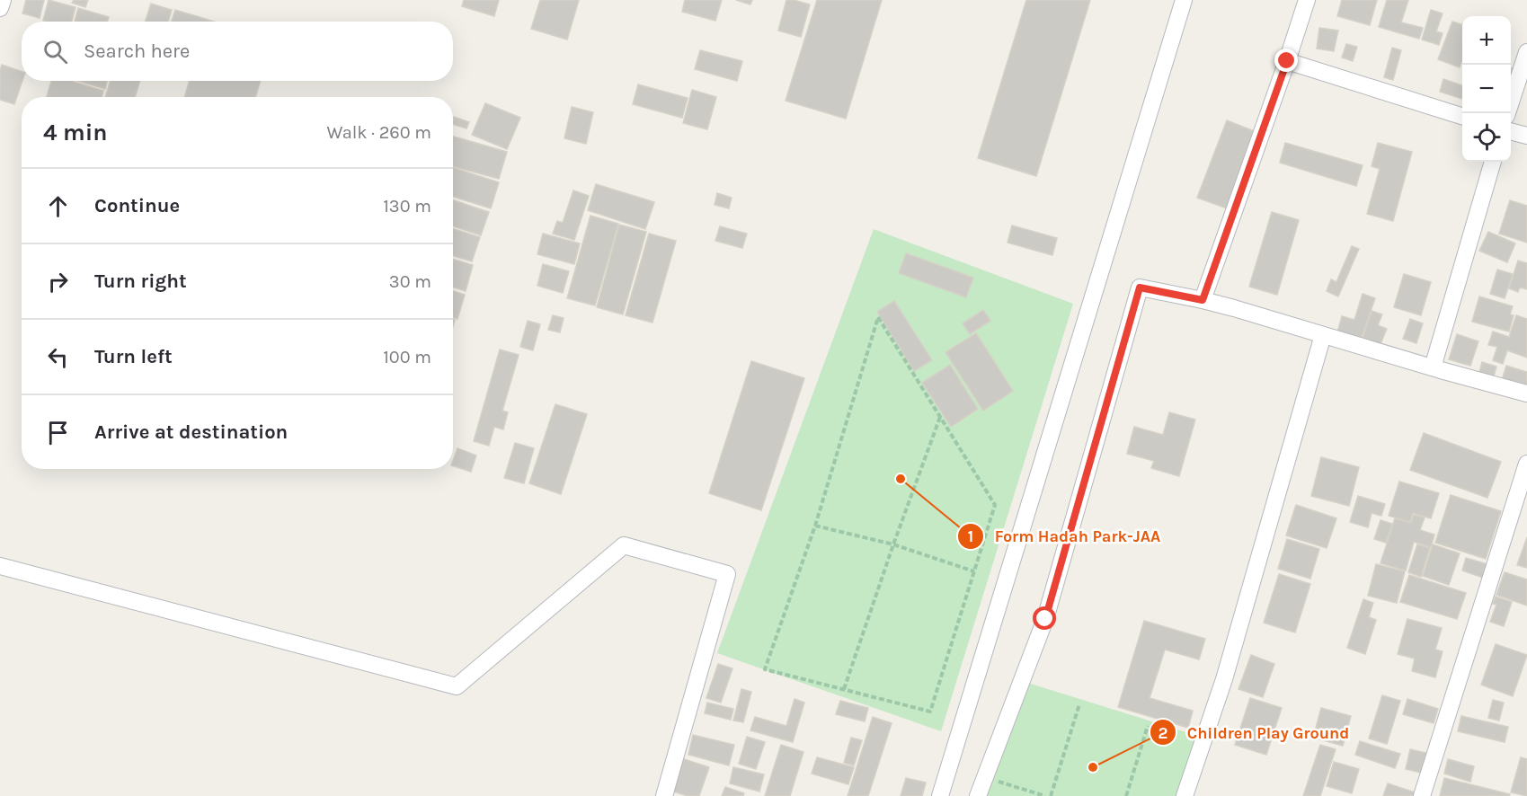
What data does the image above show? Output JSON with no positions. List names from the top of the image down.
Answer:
{
  "places": ["Form Hadah Park-JAA", "Children Play Ground"],
  "page": {
    "map_buttons": ["+", "−"],
    "search": "Search here",
    "heading": ["4 min", "Walk · 260 m"],
    "list": [
      ["Continue", "130 m"],
      ["Turn right", "30 m"],
      ["Turn left", "100 m"],
      "Arrive at destination"
    ]
  }
}
